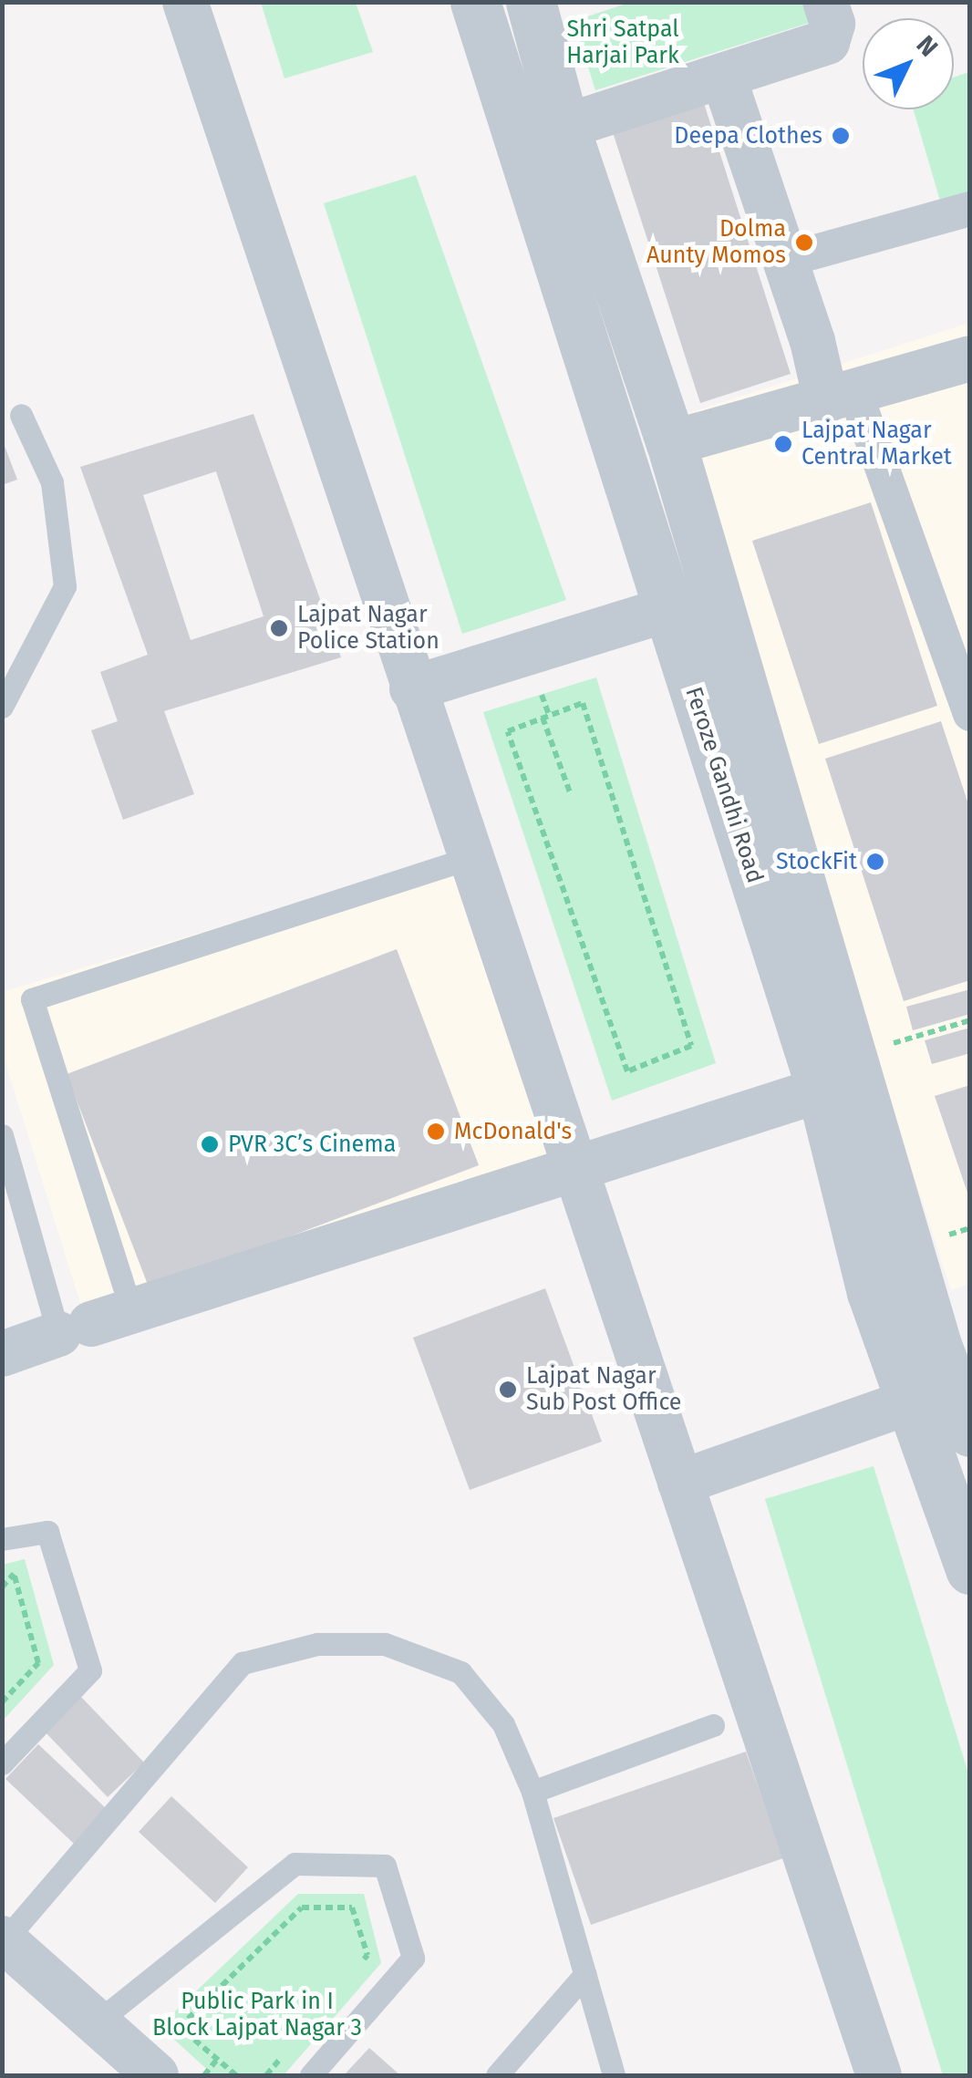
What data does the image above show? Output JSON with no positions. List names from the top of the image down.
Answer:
{
  "streets": {
    "street": ["Feroze Gandhi Road"]
  },
  "parks": ["Shri Satpal Harjai Park", "Public Park in I Block Lajpat Nagar 3"],
  "places": [
    "Deepa Clothes",
    "Dolma Aunty Momos",
    "Lajpat Nagar Central Market",
    "Lajpat Nagar Police Station",
    "StockFit",
    "McDonald's",
    "PVR 3C’s Cinema",
    "Lajpat Nagar Sub Post Office"
  ],
  "north": "top right"
}
